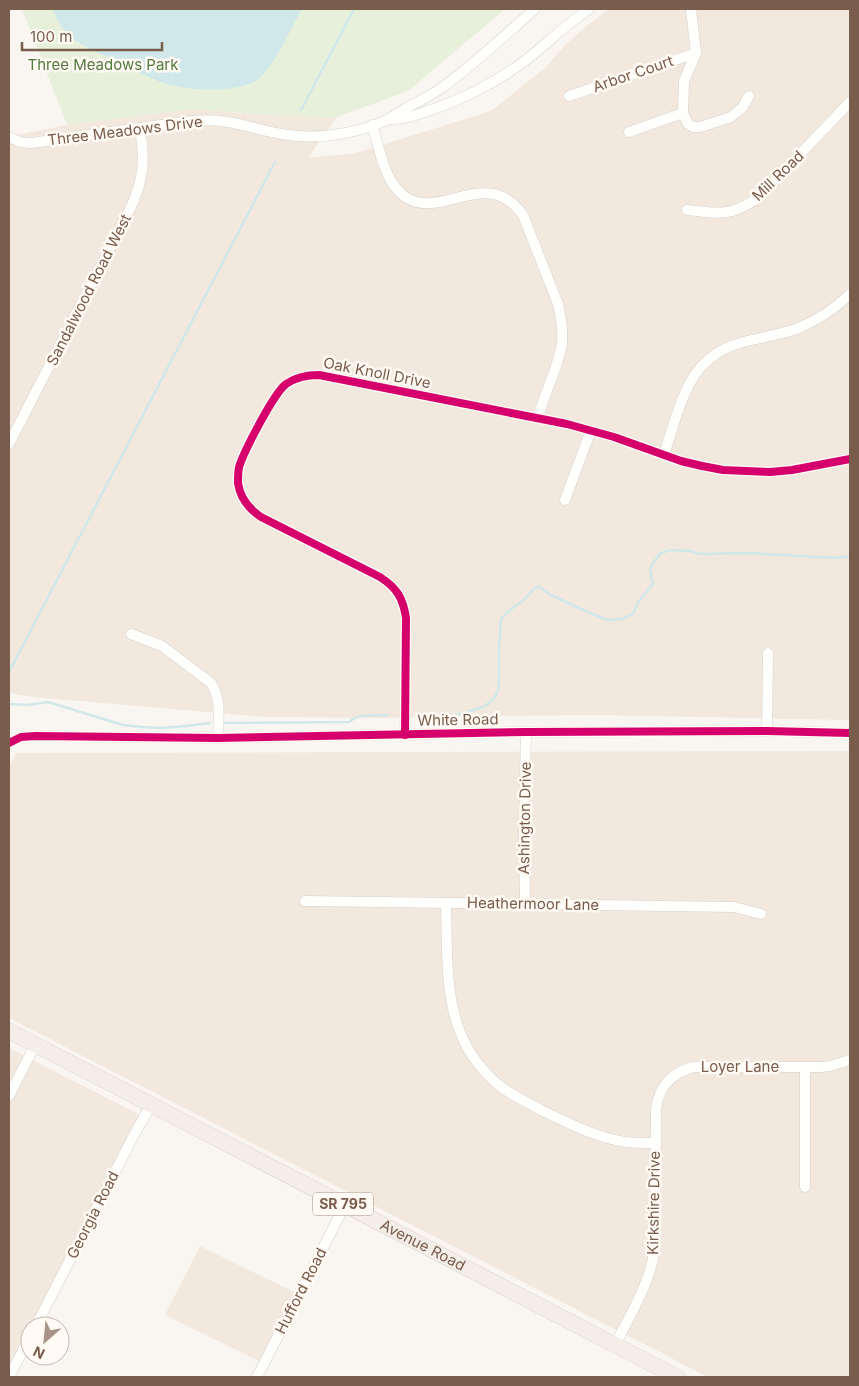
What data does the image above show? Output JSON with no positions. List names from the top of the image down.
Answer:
{
  "streets": {
    "main road": ["SR 795", "Avenue Road"],
    "street": [
      "Arbor Court",
      "Three Meadows Drive",
      "Mill Road",
      "Sandalwood Road West",
      "Oak Knoll Drive",
      "White Road",
      "Ashington Drive",
      "Heathermoor Lane",
      "Loyer Lane",
      "Kirkshire Drive",
      "Georgia Road",
      "Hufford Road"
    ]
  },
  "crossings": [
    ["Three Meadows Drive", "Sandalwood Road West"],
    ["Oak Knoll Drive", "White Road"],
    ["White Road", "Ashington Drive"],
    ["Ashington Drive", "Heathermoor Lane"],
    ["Loyer Lane", "Kirkshire Drive"],
    ["Kirkshire Drive", "Avenue Road"],
    ["Georgia Road", "Avenue Road"],
    ["Avenue Road", "Hufford Road"]
  ],
  "parks": ["Three Meadows Park"],
  "scale_bar": "100 m",
  "north": "bottom left"
}
